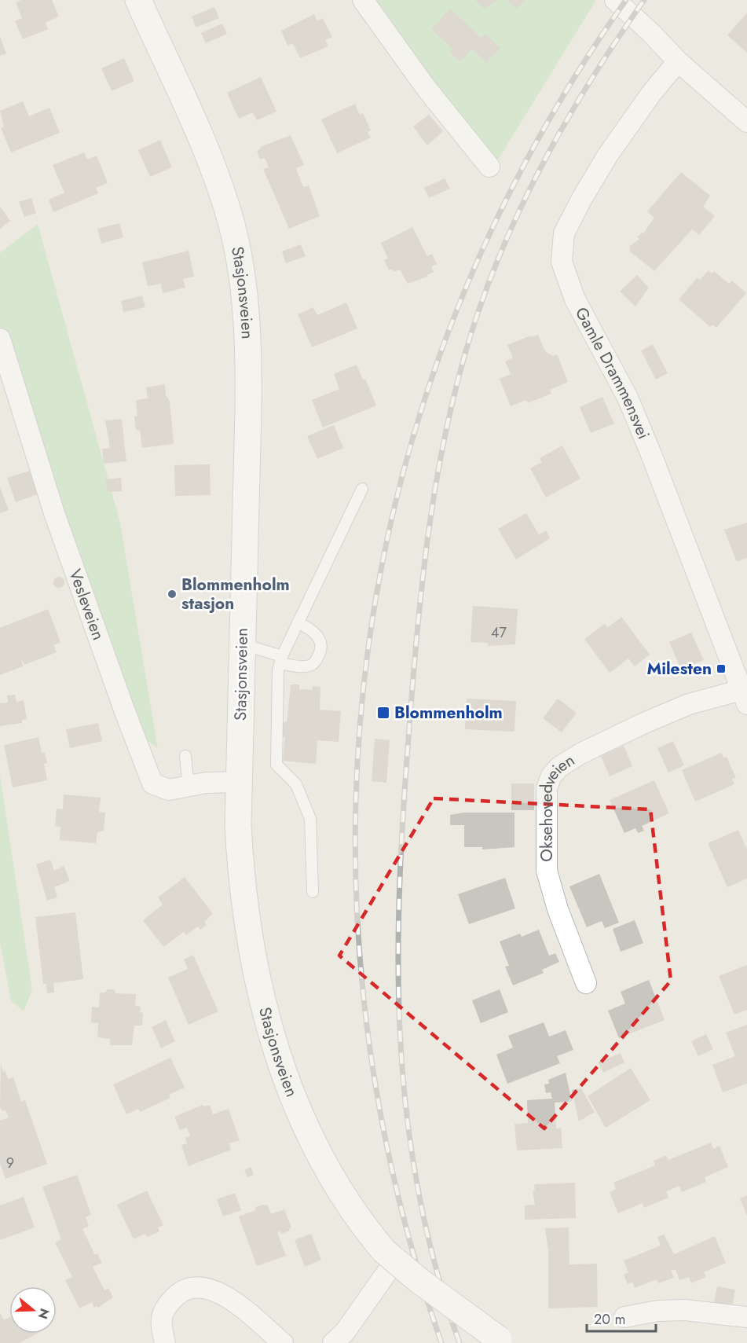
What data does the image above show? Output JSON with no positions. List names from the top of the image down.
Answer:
{
  "streets": {
    "main road": ["Stasjonsveien"],
    "street": ["Gamle Drammensvei", "Vesleveien", "Oksehovedveien"]
  },
  "crossings": [
    ["Stasjonsveien", "Vesleveien"],
    ["Gamle Drammensvei", "Oksehovedveien"]
  ],
  "places": {
    "other": ["Blommenholm stasjon"],
    "transit": ["Milesten", "Blommenholm"]
  },
  "house_numbers": ["47", "9"],
  "scale_bar": "20 m",
  "north": "right"
}
